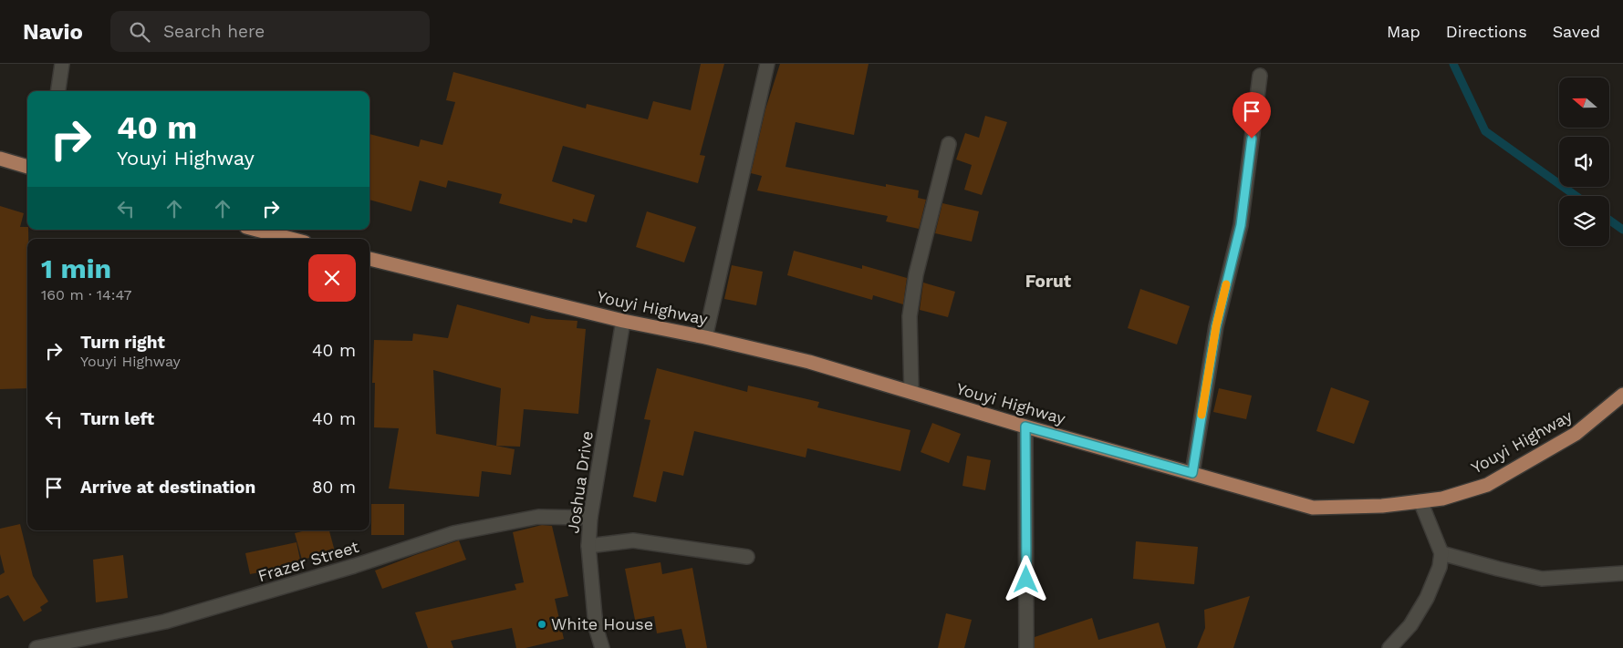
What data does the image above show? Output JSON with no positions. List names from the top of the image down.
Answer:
{
  "streets": {
    "main road": ["Youyi Highway"],
    "street": ["Joshua Drive", "Frazer Street"]
  },
  "crossings": [
    ["Youyi Highway", "Joshua Drive"],
    ["Joshua Drive", "Frazer Street"]
  ],
  "districts": ["Forut"],
  "places": ["White House"],
  "north": "left",
  "page": {
    "header": "Navio",
    "search": "Search here",
    "nav": ["Map", "Directions", "Saved"],
    "turn": ["40 m", "Youyi Highway"],
    "heading": ["1 min", "160 m · 14:47"],
    "list": [
      {
        "name": "Turn right",
        "note": "Youyi Highway",
        "value": "40 m"
      },
      {
        "name": "Turn left",
        "value": "40 m"
      },
      {
        "name": "Arrive at destination",
        "value": "80 m"
      }
    ]
  }
}
